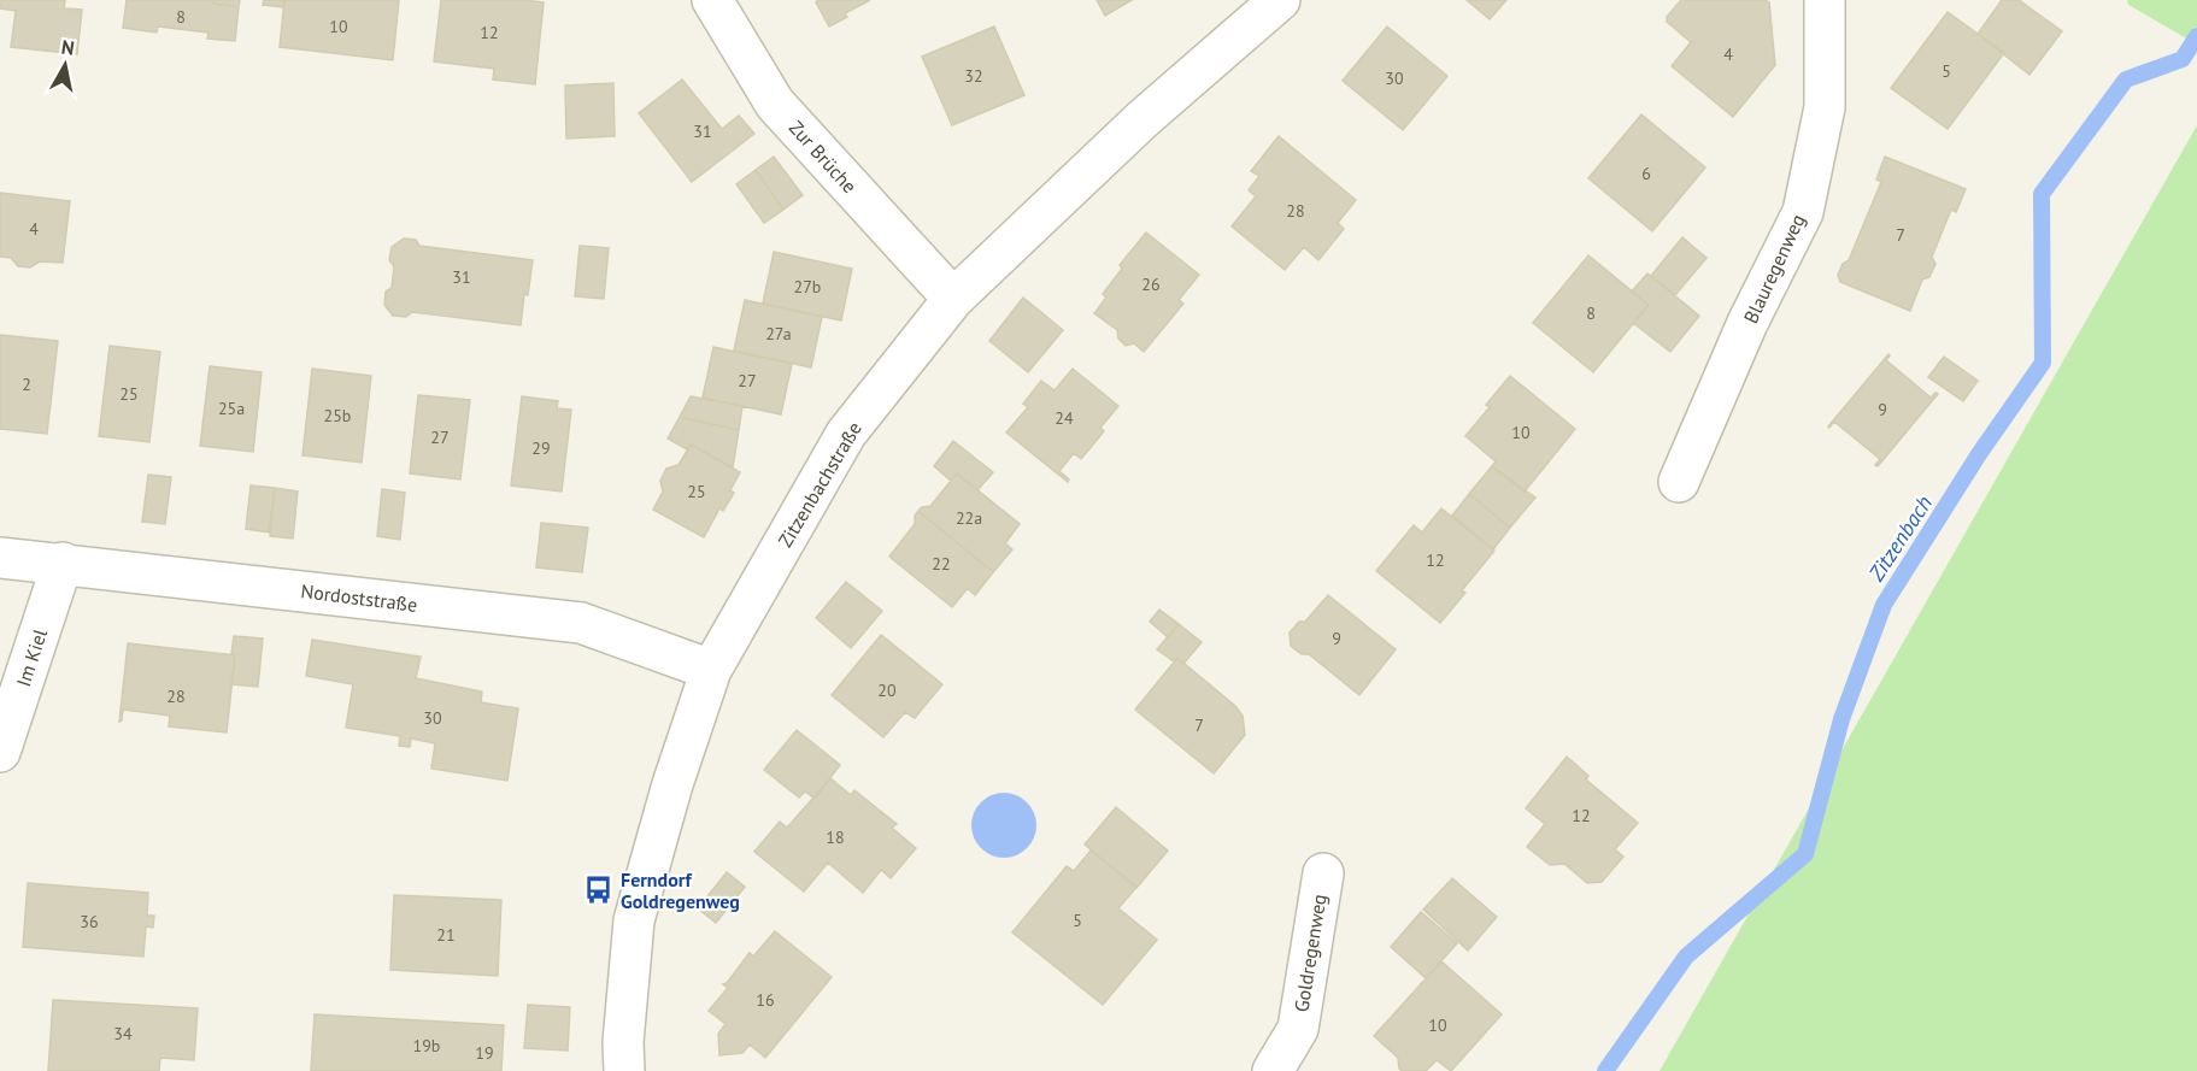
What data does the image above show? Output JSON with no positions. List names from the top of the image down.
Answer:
{
  "streets": {
    "street": [
      "Zur Brüche",
      "Blauregenweg",
      "Zitzenbachstraße",
      "Nordoststraße",
      "Im Kiel",
      "Goldregenweg"
    ]
  },
  "crossings": [
    ["Zur Brüche", "Zitzenbachstraße"],
    ["Zitzenbachstraße", "Nordoststraße"],
    ["Nordoststraße", "Im Kiel"]
  ],
  "water": ["Zitzenbach"],
  "places": {
    "bus stop": ["Ferndorf Goldregenweg"]
  },
  "house_numbers": [
    "8",
    "10",
    "12",
    "4",
    "5",
    "32",
    "30",
    "31",
    "6",
    "28",
    "4",
    "7",
    "31",
    "26",
    "27b",
    "8",
    "27a",
    "27",
    "2",
    "25",
    "25a",
    "9",
    "25b",
    "24",
    "10",
    "27",
    "29",
    "25",
    "22a",
    "12",
    "22",
    "9",
    "20",
    "28",
    "30",
    "7",
    "12",
    "18",
    "5",
    "36",
    "21",
    "16",
    "10",
    "34",
    "19b",
    "19"
  ],
  "north": "top"
}
